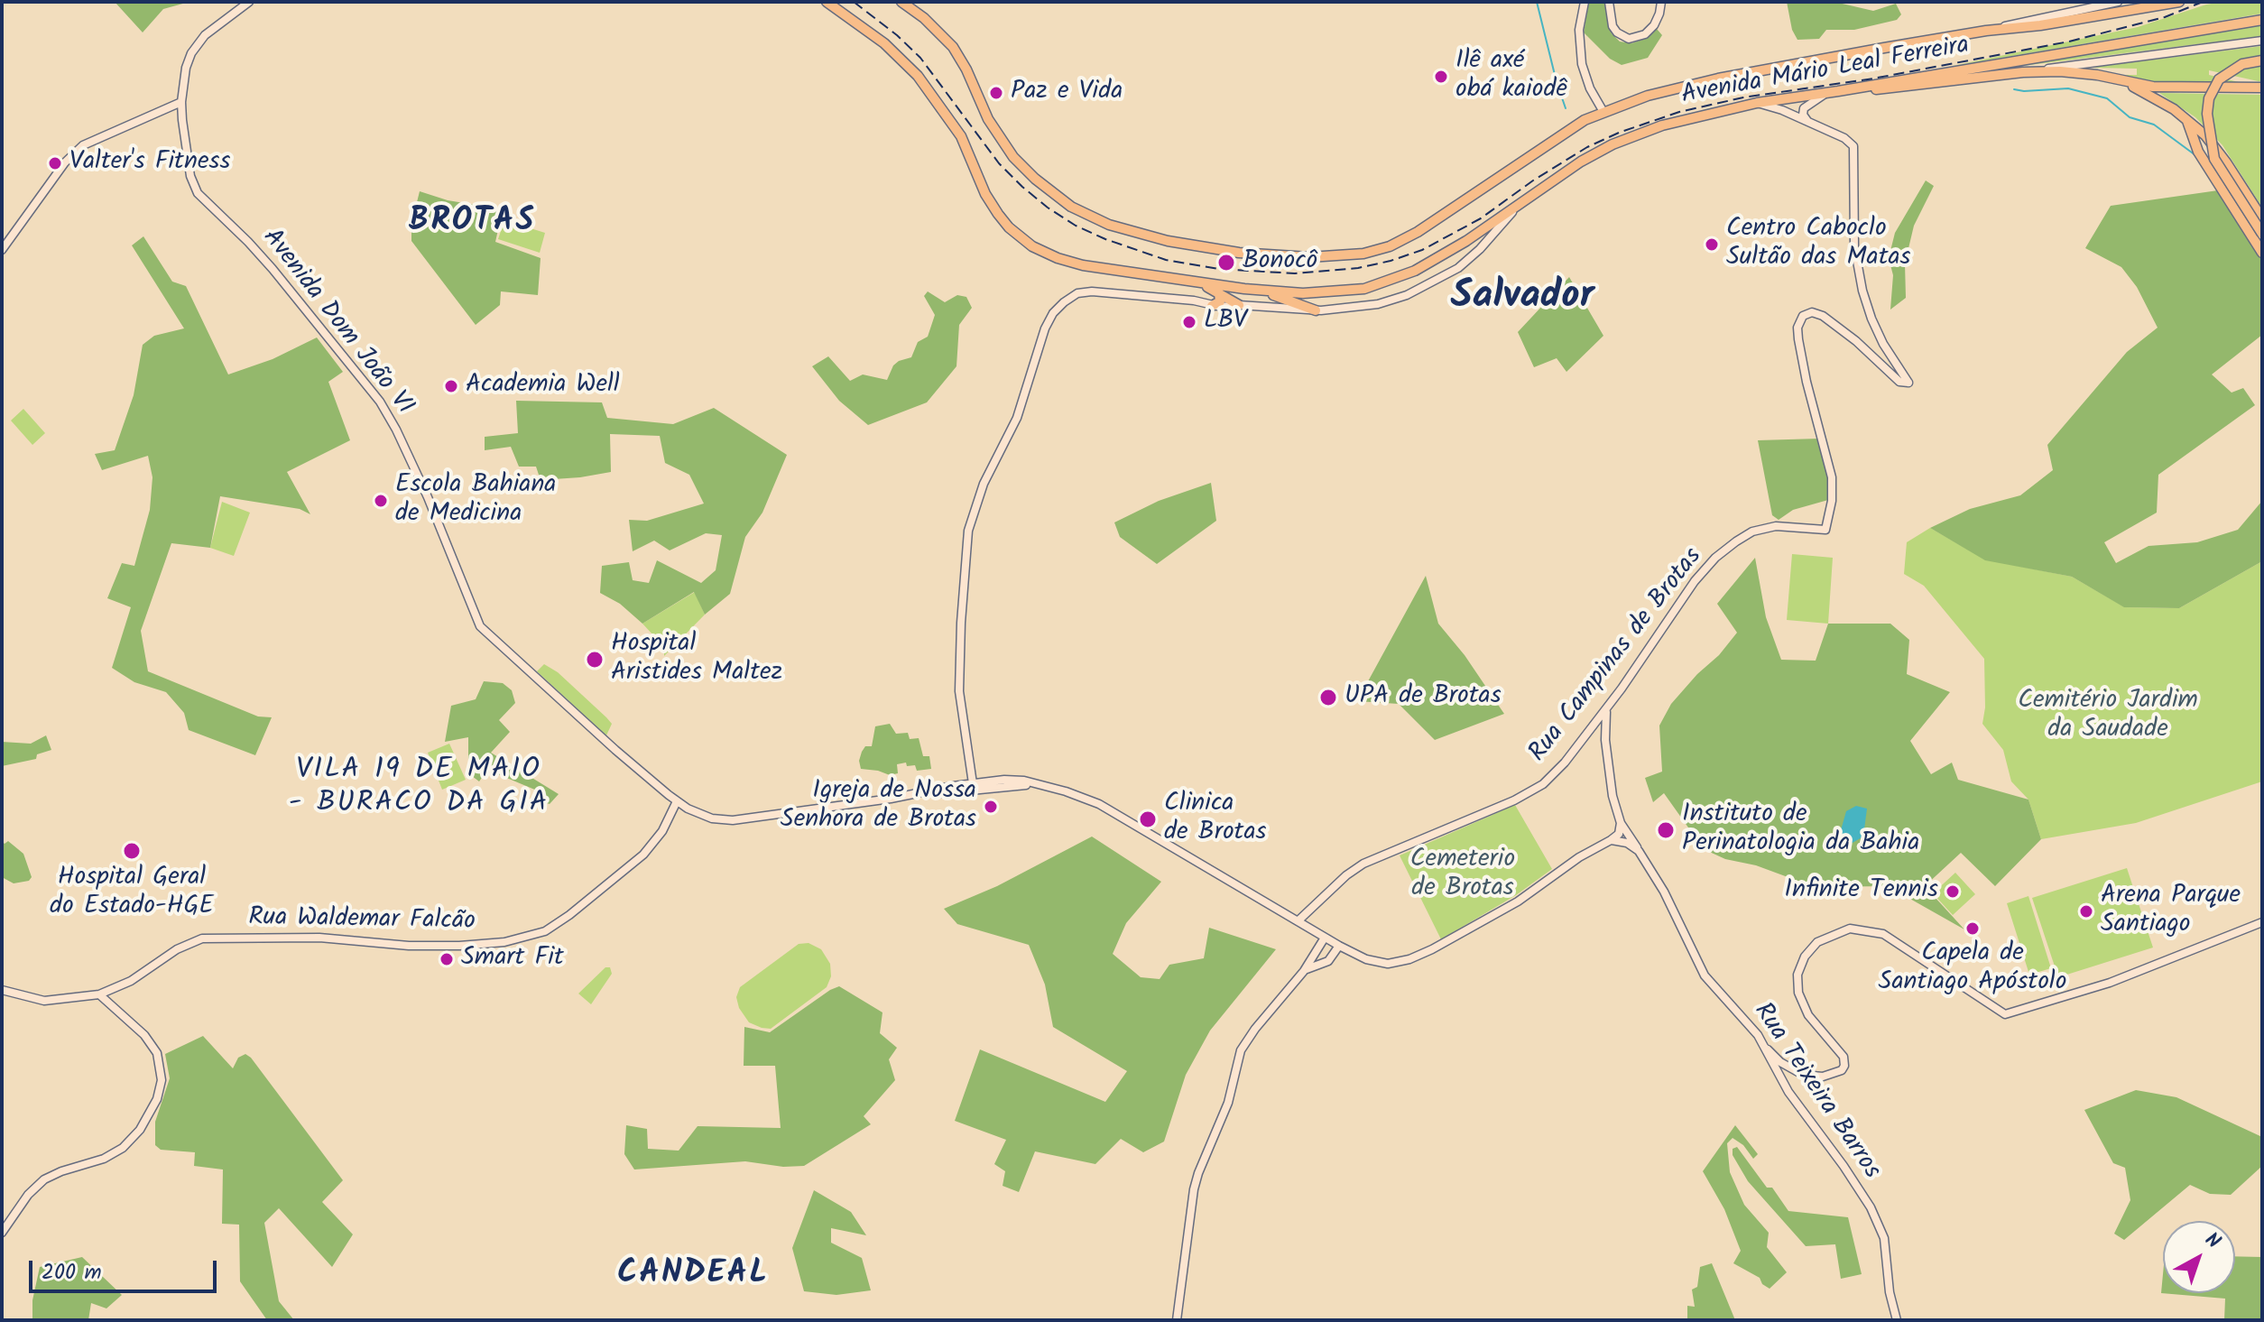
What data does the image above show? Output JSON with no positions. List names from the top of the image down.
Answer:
{
  "streets": {
    "highway": ["Avenida Mário Leal Ferreira"],
    "street": [
      "Avenida Dom João VI",
      "Rua Campinas de Brotas",
      "Rua Waldemar Falcão",
      "Rua Teixeira Barros"
    ]
  },
  "crossings": [
    ["Avenida Dom João VI", "Rua Campinas de Brotas"],
    ["Avenida Dom João VI", "Rua Waldemar Falcão"],
    ["Rua Campinas de Brotas", "Rua Teixeira Barros"]
  ],
  "districts": [
    "BROTAS",
    "Salvador",
    "VILA 19 DE MAIO - BURACO DA GIA",
    "CANDEAL"
  ],
  "parks": ["Cemitério Jardim da Saudade", "Cemeterio de Brotas"],
  "places": [
    "Ilê axé obá kaiodê",
    "Paz e Vida",
    "Valter's Fitness",
    "Centro Caboclo Sultão das Matas",
    "Bonocô",
    "LBV",
    "Academia Well",
    "Escola Bahiana de Medicina",
    "Hospital Aristides Maltez",
    "UPA de Brotas",
    "Igreja de Nossa Senhora de Brotas",
    "Clinica de Brotas",
    "Instituto de Perinatologia da Bahia",
    "Hospital Geral do Estado-HGE",
    "Infinite Tennis",
    "Arena Parque Santiago",
    "Capela de Santiago Apóstolo",
    "Smart Fit"
  ],
  "scale_bar": "200 m",
  "north": "top right"
}
